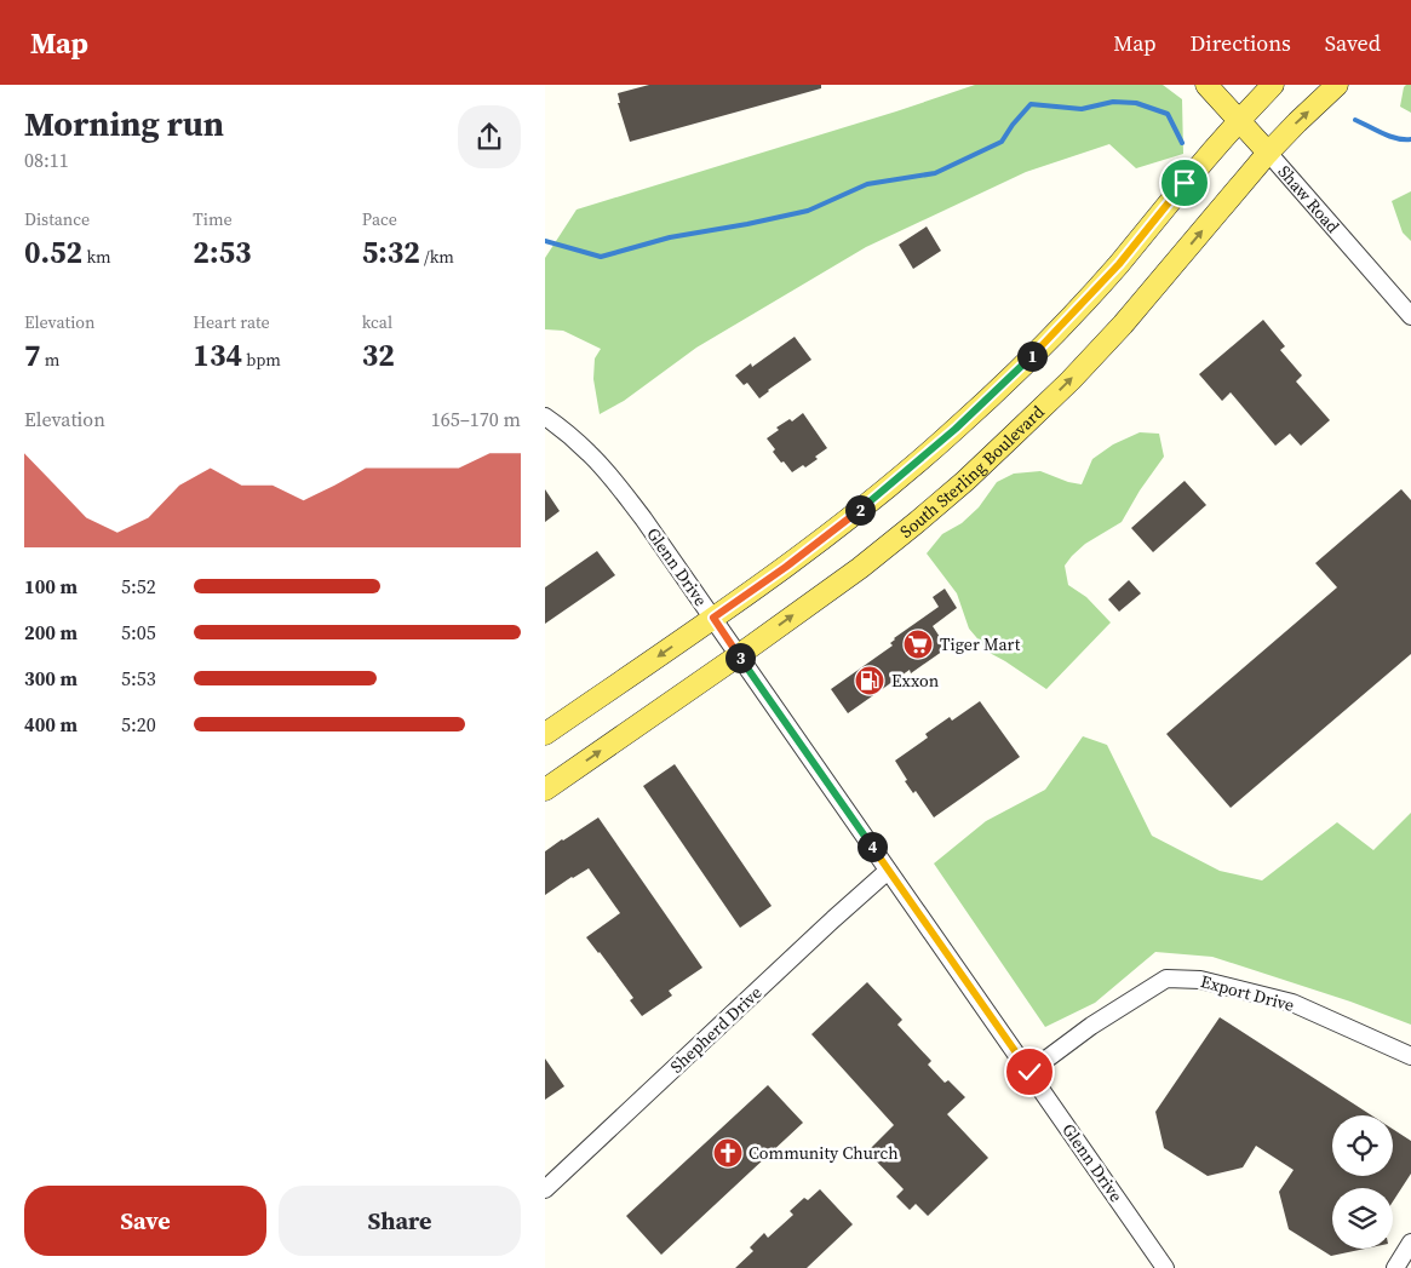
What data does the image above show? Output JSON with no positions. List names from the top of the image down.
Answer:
{
  "streets": {
    "main road": ["Shaw Road", "South Sterling Boulevard"],
    "street": ["Glenn Drive", "Export Drive", "Shepherd Drive"]
  },
  "crossings": [
    ["Shaw Road", "South Sterling Boulevard"],
    ["South Sterling Boulevard", "Glenn Drive"],
    ["Glenn Drive", "Export Drive"],
    ["Glenn Drive", "Shepherd Drive"]
  ],
  "places": {
    "supermarket": ["Tiger Mart"],
    "fuel station": ["Exxon"],
    "church": ["Community Church"]
  },
  "page": {
    "header": "Map",
    "nav": ["Map", "Directions", "Saved"],
    "heading": ["Morning run", "08:11"],
    "stats": [
      ["Distance", "0.52 km"],
      ["Time", "2:53"],
      ["Pace", "5:32 /km"],
      ["Elevation", "7 m"],
      ["Heart rate", "134 bpm"],
      ["kcal", "32"]
    ],
    "pins": [
      "1",
      "2",
      "3",
      "4"
    ],
    "chart": ["Elevation", "165–170 m"],
    "list": [
      {
        "name": "100 m",
        "note": "5:52"
      },
      {
        "name": "200 m",
        "note": "5:05"
      },
      {
        "name": "300 m",
        "note": "5:53"
      },
      {
        "name": "400 m",
        "note": "5:20"
      }
    ],
    "buttons": ["Save", "Share"]
  }
}
